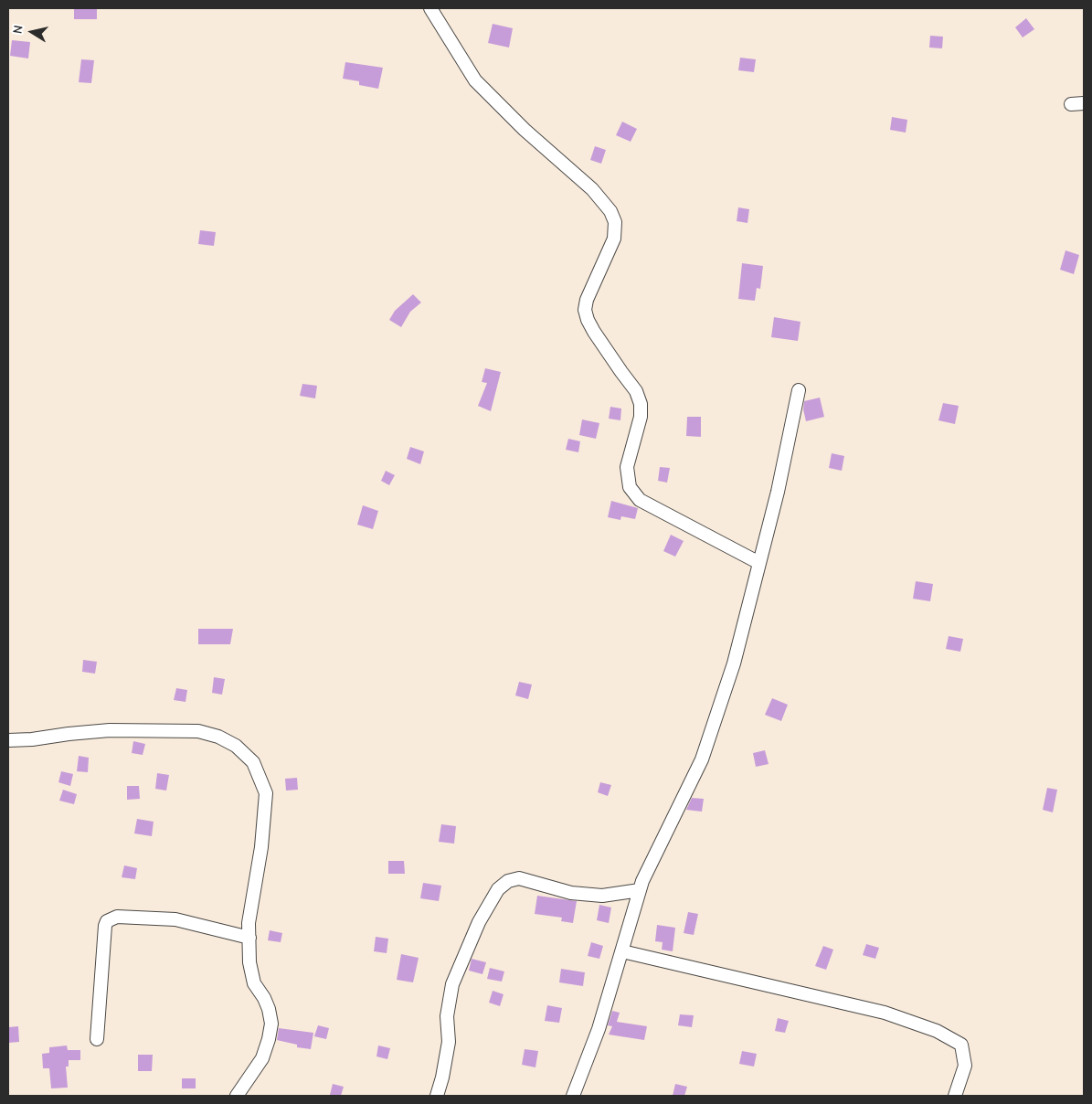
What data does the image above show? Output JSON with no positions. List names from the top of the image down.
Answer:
{
  "north": "left"
}
